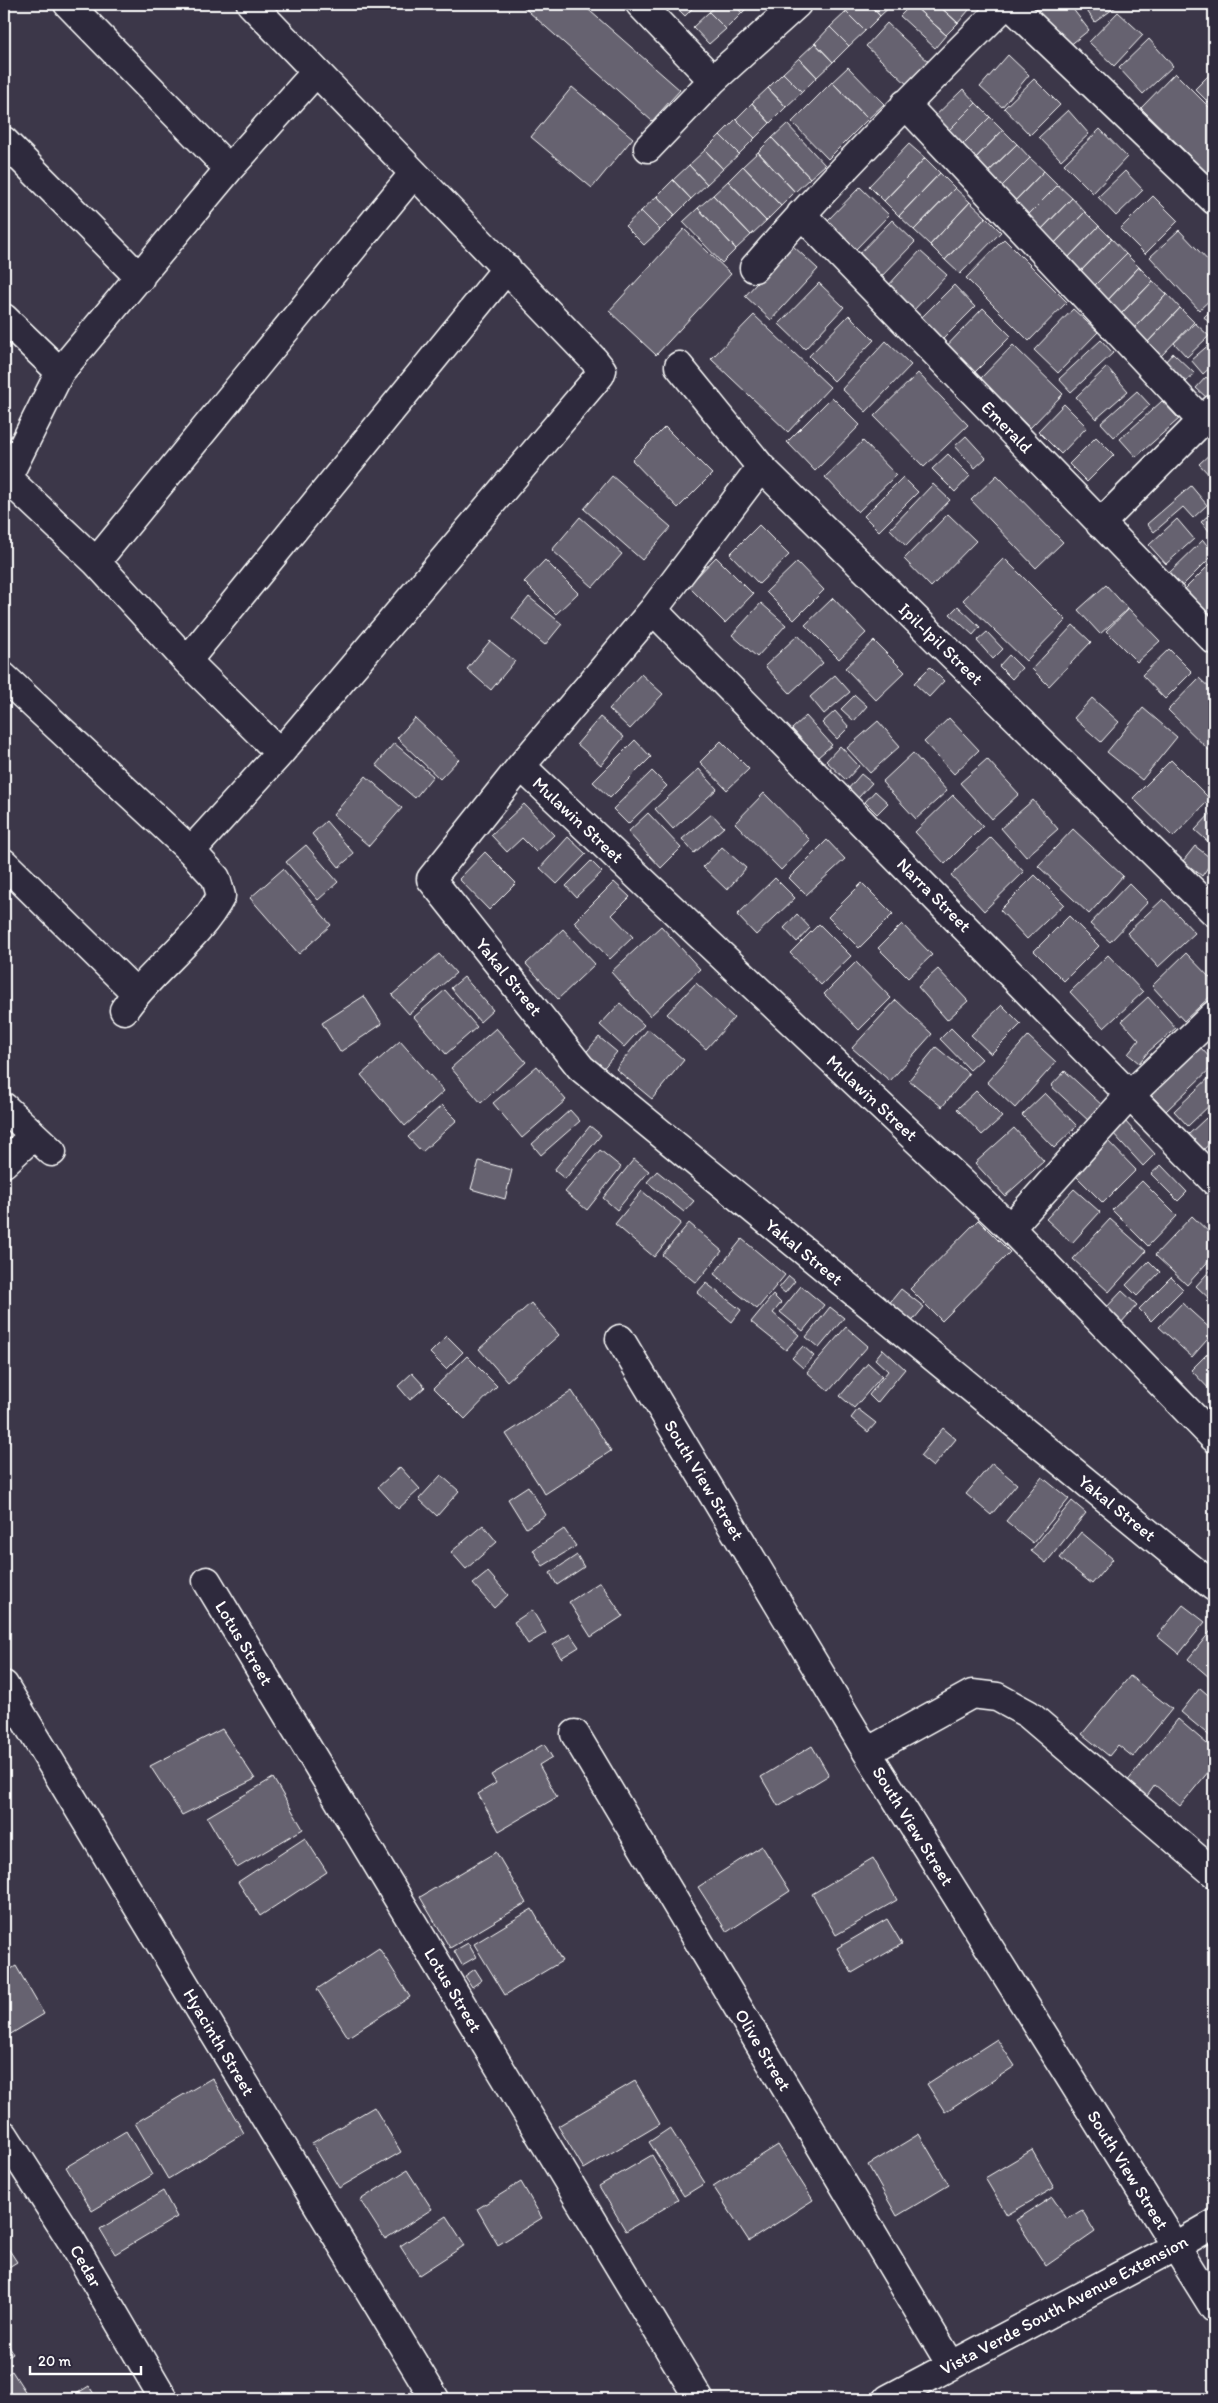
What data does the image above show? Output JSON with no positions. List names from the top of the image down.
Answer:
{
  "streets": {
    "street": [
      "Emerald",
      "Ipil-Ipil Street",
      "Mulawin Street",
      "Narra Street",
      "Yakal Street",
      "South View Street",
      "Lotus Street",
      "Hyacinth Street",
      "Olive Street",
      "Cedar",
      "Vista Verde South Avenue Extension"
    ]
  },
  "crossings": [
    ["Mulawin Street", "Yakal Street"],
    ["South View Street", "Vista Verde South Avenue Extension"],
    ["Olive Street", "Vista Verde South Avenue Extension"]
  ],
  "scale_bar": "20 m"
}
